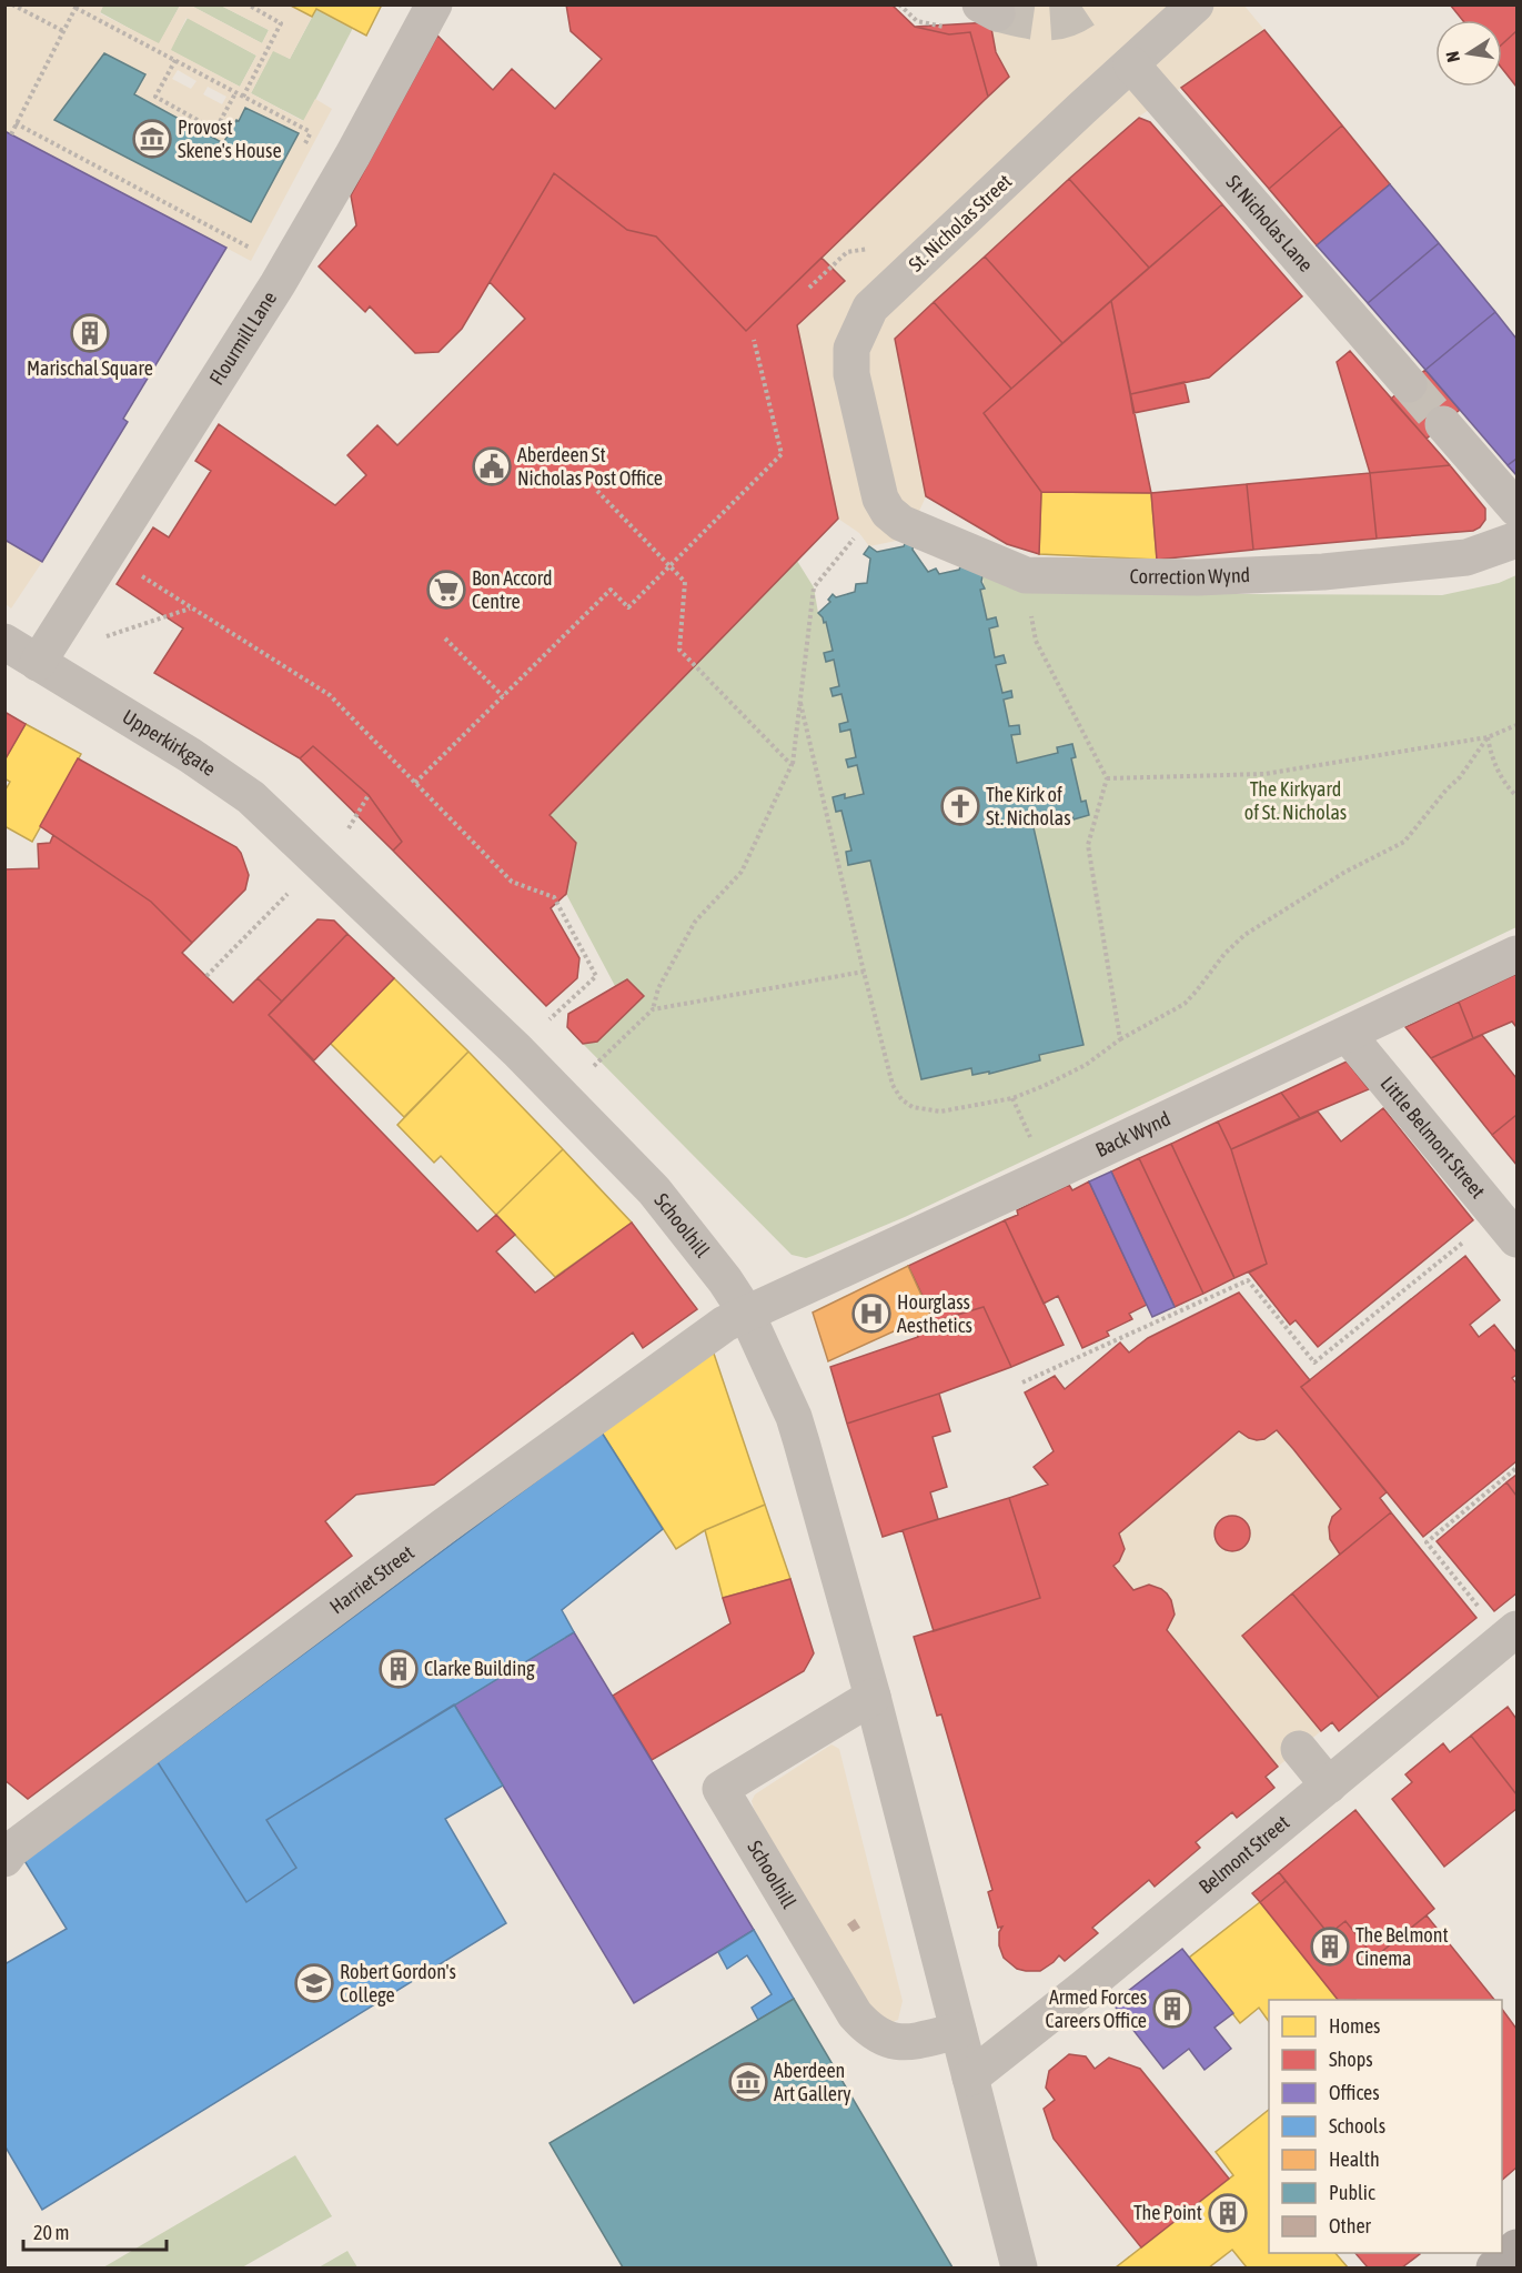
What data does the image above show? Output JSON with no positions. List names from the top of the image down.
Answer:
{
  "streets": {
    "street": [
      "St. Nicholas Street",
      "St Nicholas Lane",
      "Flourmill Lane",
      "Correction Wynd",
      "Upperkirkgate",
      "Back Wynd",
      "Little Belmont Street",
      "Schoolhill",
      "Harriet Street",
      "Belmont Street"
    ]
  },
  "crossings": [
    ["St. Nicholas Street", "St Nicholas Lane"],
    ["St. Nicholas Street", "Correction Wynd"],
    ["Flourmill Lane", "Upperkirkgate"],
    ["Upperkirkgate", "Schoolhill"],
    ["Back Wynd", "Little Belmont Street"],
    ["Back Wynd", "Schoolhill"],
    ["Back Wynd", "Harriet Street"],
    ["Schoolhill", "Harriet Street"],
    ["Schoolhill", "Belmont Street"]
  ],
  "parks": ["The Kirkyard of St. Nicholas"],
  "places": {
    "museum": ["Provost Skene's House", "Aberdeen Art Gallery"],
    "building": [
      "Marischal Square",
      "Clarke Building",
      "The Belmont Cinema",
      "Armed Forces Careers Office",
      "The Point"
    ],
    "public building": ["Aberdeen St Nicholas Post Office"],
    "supermarket": ["Bon Accord Centre"],
    "church": ["The Kirk of St. Nicholas"],
    "hospital": ["Hourglass Aesthetics"],
    "school or university": ["Robert Gordon's College"]
  },
  "legend": [
    "Homes",
    "Shops",
    "Offices",
    "Schools",
    "Health",
    "Public",
    "Other"
  ],
  "scale_bar": "20 m",
  "north": "left"
}
